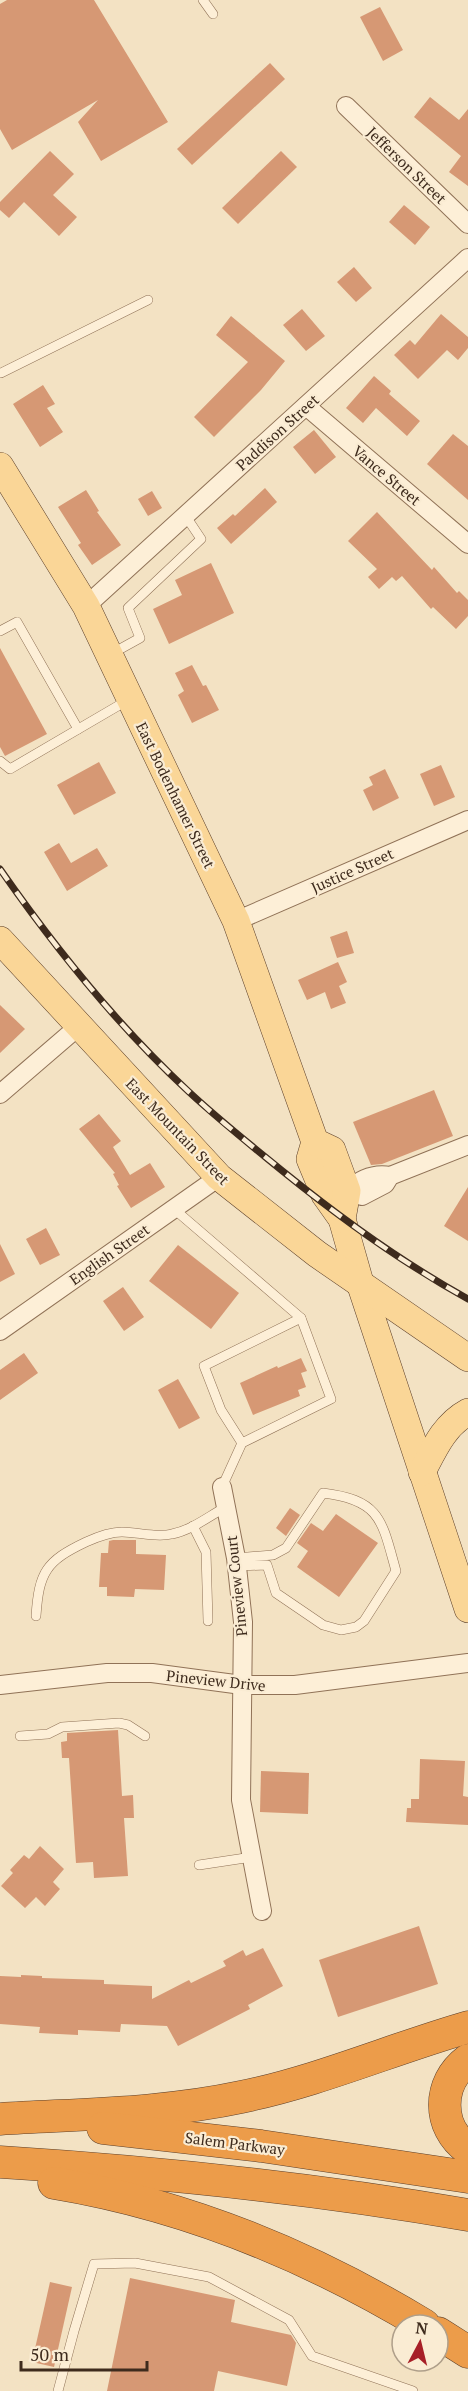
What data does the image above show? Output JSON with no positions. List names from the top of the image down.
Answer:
{
  "streets": {
    "highway": ["Salem Parkway"],
    "main road": ["East Bodenhamer Street", "East Mountain Street"],
    "street": [
      "Jefferson Street",
      "Paddison Street",
      "Vance Street",
      "Justice Street",
      "English Street",
      "Pineview Court",
      "Pineview Drive"
    ]
  },
  "crossings": [
    ["Paddison Street", "Vance Street"],
    ["Paddison Street", "East Bodenhamer Street"],
    ["East Bodenhamer Street", "Justice Street"],
    ["East Bodenhamer Street", "East Mountain Street"],
    ["East Mountain Street", "English Street"],
    ["Pineview Court", "Pineview Drive"]
  ],
  "scale_bar": "50 m",
  "north": "top"
}
